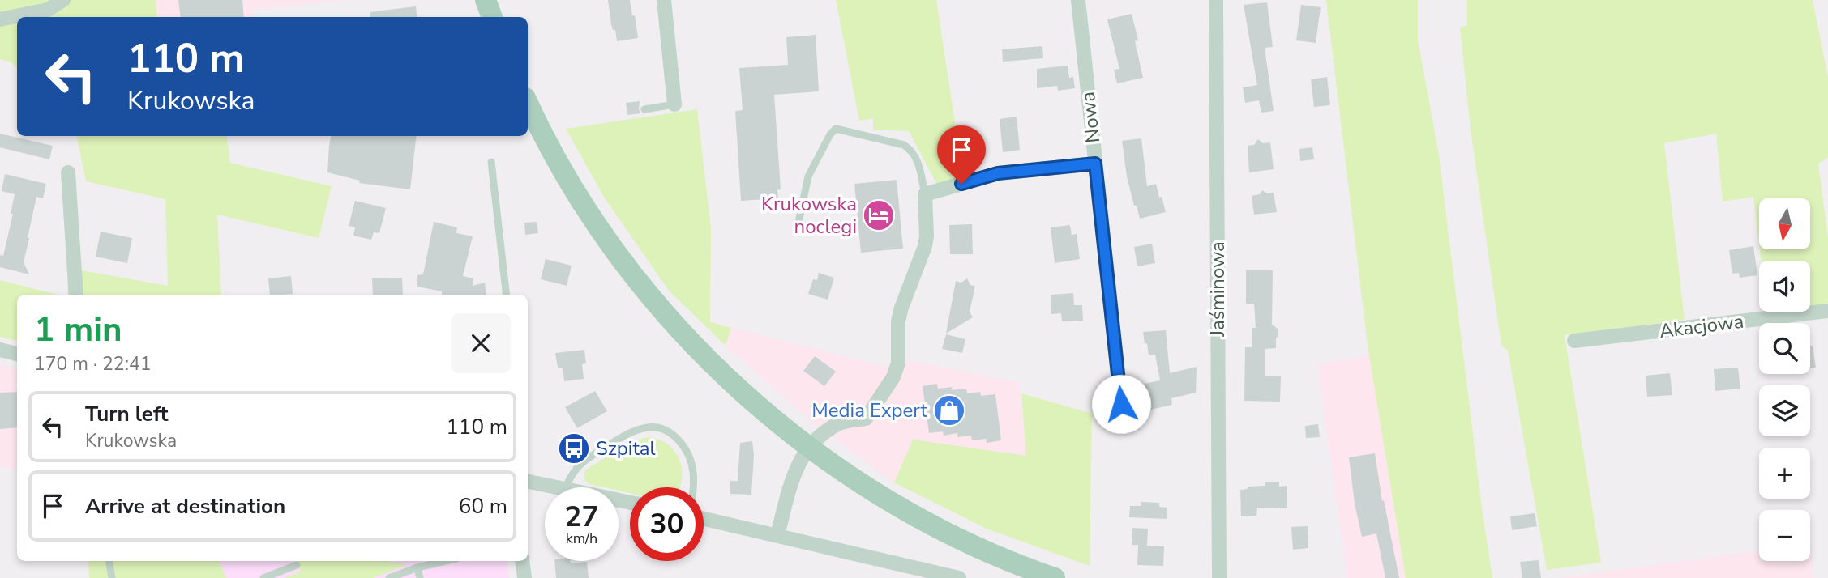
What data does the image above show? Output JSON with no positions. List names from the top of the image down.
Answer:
{
  "streets": {
    "street": ["Nowa", "Jaśminowa", "Akacjowa"]
  },
  "places": {
    "hotel": ["Krukowska noclegi"],
    "shop": ["Media Expert"],
    "bus stop": ["Szpital"]
  },
  "north": "bottom",
  "page": {
    "turn": ["110 m", "Krukowska"],
    "map_buttons": ["+", "−"],
    "heading": ["1 min", "170 m · 22:41"],
    "list": [
      {
        "name": "Turn left",
        "note": "Krukowska",
        "value": "110 m"
      },
      {
        "name": "Arrive at destination",
        "value": "60 m"
      }
    ],
    "speed": "27 km/h",
    "limit": "30"
  }
}
